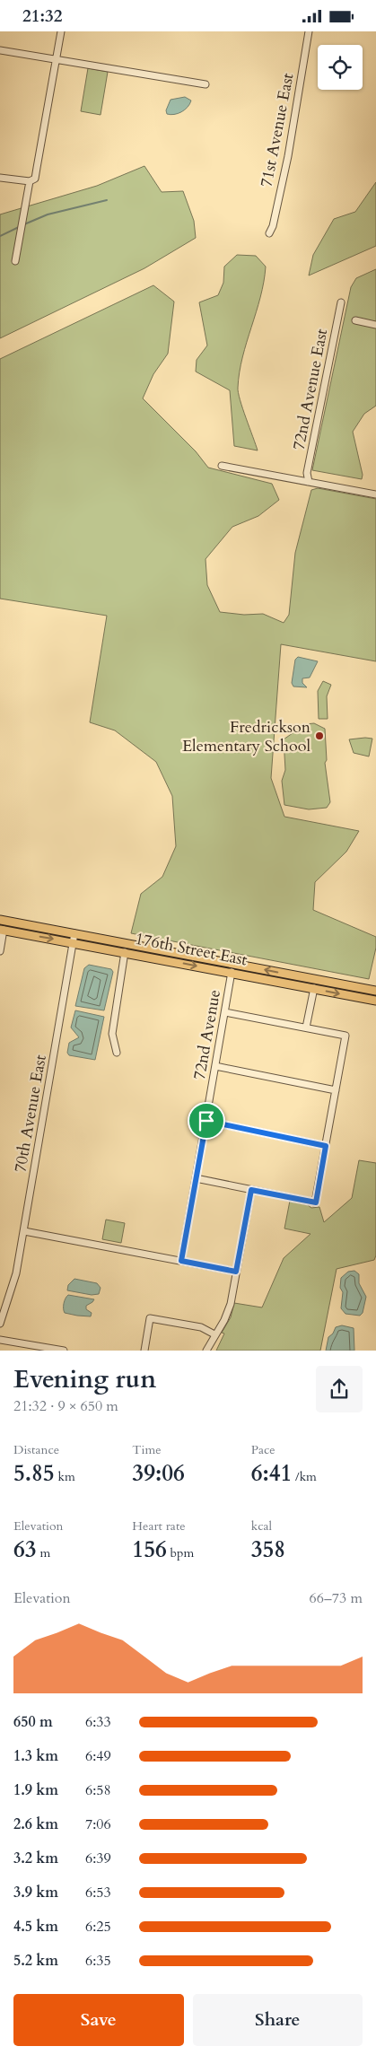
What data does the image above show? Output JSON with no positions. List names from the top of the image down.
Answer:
{
  "streets": {
    "main road": ["176th Street East"],
    "street": [
      "71st Avenue East",
      "72nd Avenue East",
      "72nd Avenue",
      "70th Avenue East"
    ]
  },
  "crossings": [
    ["176th Street East", "72nd Avenue"],
    ["176th Street East", "70th Avenue East"]
  ],
  "places": ["Fredrickson Elementary School"],
  "page": {
    "status": "21:32",
    "heading": ["Evening run", "21:32 · 9 × 650 m"],
    "stats": [
      ["Distance", "5.85 km"],
      ["Time", "39:06"],
      ["Pace", "6:41 /km"],
      ["Elevation", "63 m"],
      ["Heart rate", "156 bpm"],
      ["kcal", "358"]
    ],
    "chart": ["Elevation", "66–73 m"],
    "list": [
      {
        "name": "650 m",
        "note": "6:33"
      },
      {
        "name": "1.3 km",
        "note": "6:49"
      },
      {
        "name": "1.9 km",
        "note": "6:58"
      },
      {
        "name": "2.6 km",
        "note": "7:06"
      },
      {
        "name": "3.2 km",
        "note": "6:39"
      },
      {
        "name": "3.9 km",
        "note": "6:53"
      },
      {
        "name": "4.5 km",
        "note": "6:25"
      },
      {
        "name": "5.2 km",
        "note": "6:35"
      }
    ],
    "buttons": ["Save", "Share"]
  }
}
